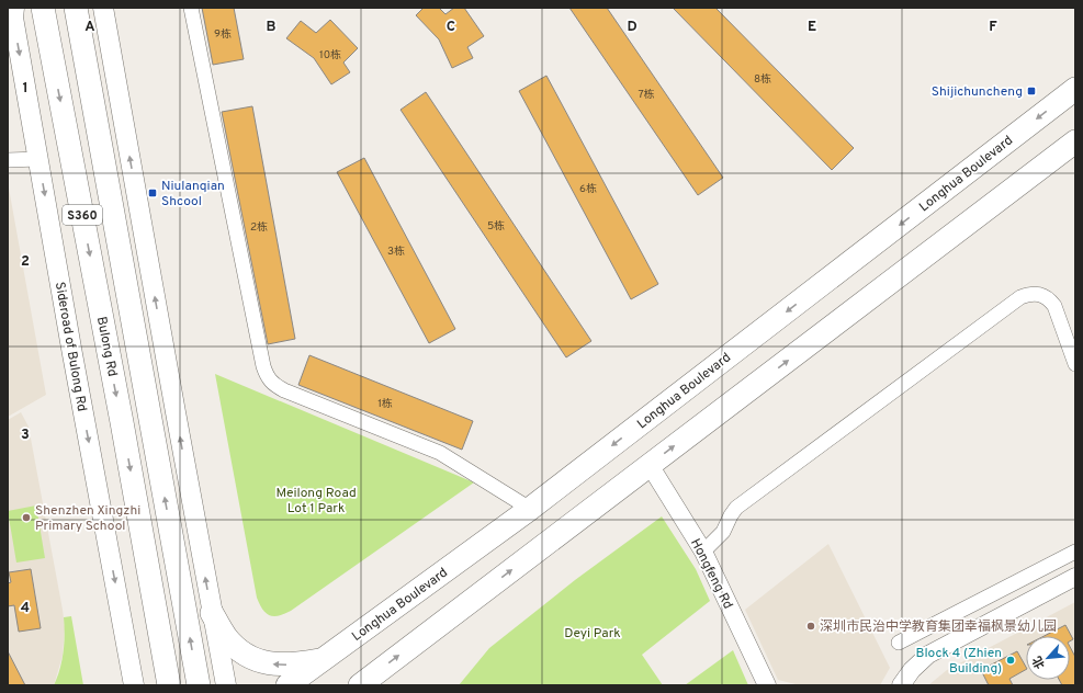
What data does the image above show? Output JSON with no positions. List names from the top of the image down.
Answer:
{
  "streets": {
    "main road": [
      "Longhua Boulevard",
      "S360",
      "Sideroad of Bulong Rd",
      "Bulong Rd"
    ],
    "street": ["Hongfeng Rd"]
  },
  "parks": ["Meilong Road Lot 1 Park", "Deyi Park"],
  "places": {
    "transit": ["Shijichuncheng", "Niulanqian Shcool"],
    "other": ["Shenzhen Xingzhi Primary School", "深圳市民治中学教育集团幸福枫景幼儿园", "Block 4 (Zhien Building)"]
  },
  "house_numbers": [
    "9栋",
    "10栋",
    "8栋",
    "7栋",
    "6栋",
    "5栋",
    "2栋",
    "3栋",
    "1栋"
  ],
  "north": "bottom left",
  "grid": {
    "columns": [
      "A",
      "B",
      "C",
      "D",
      "E",
      "F"
    ],
    "rows": [
      "1",
      "2",
      "3",
      "4"
    ]
  }
}
